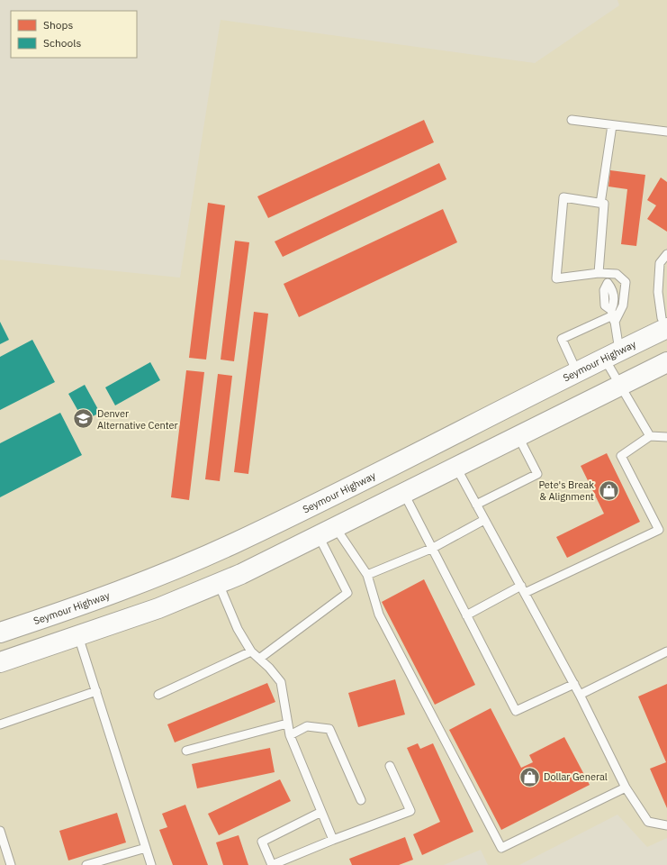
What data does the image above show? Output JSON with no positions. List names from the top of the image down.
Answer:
{
  "streets": {
    "main road": ["Seymour Highway"]
  },
  "places": {
    "school or university": ["Denver Alternative Center"],
    "shop": ["Pete's Break & Alignment", "Dollar General"]
  },
  "legend": ["Shops", "Schools"]
}
